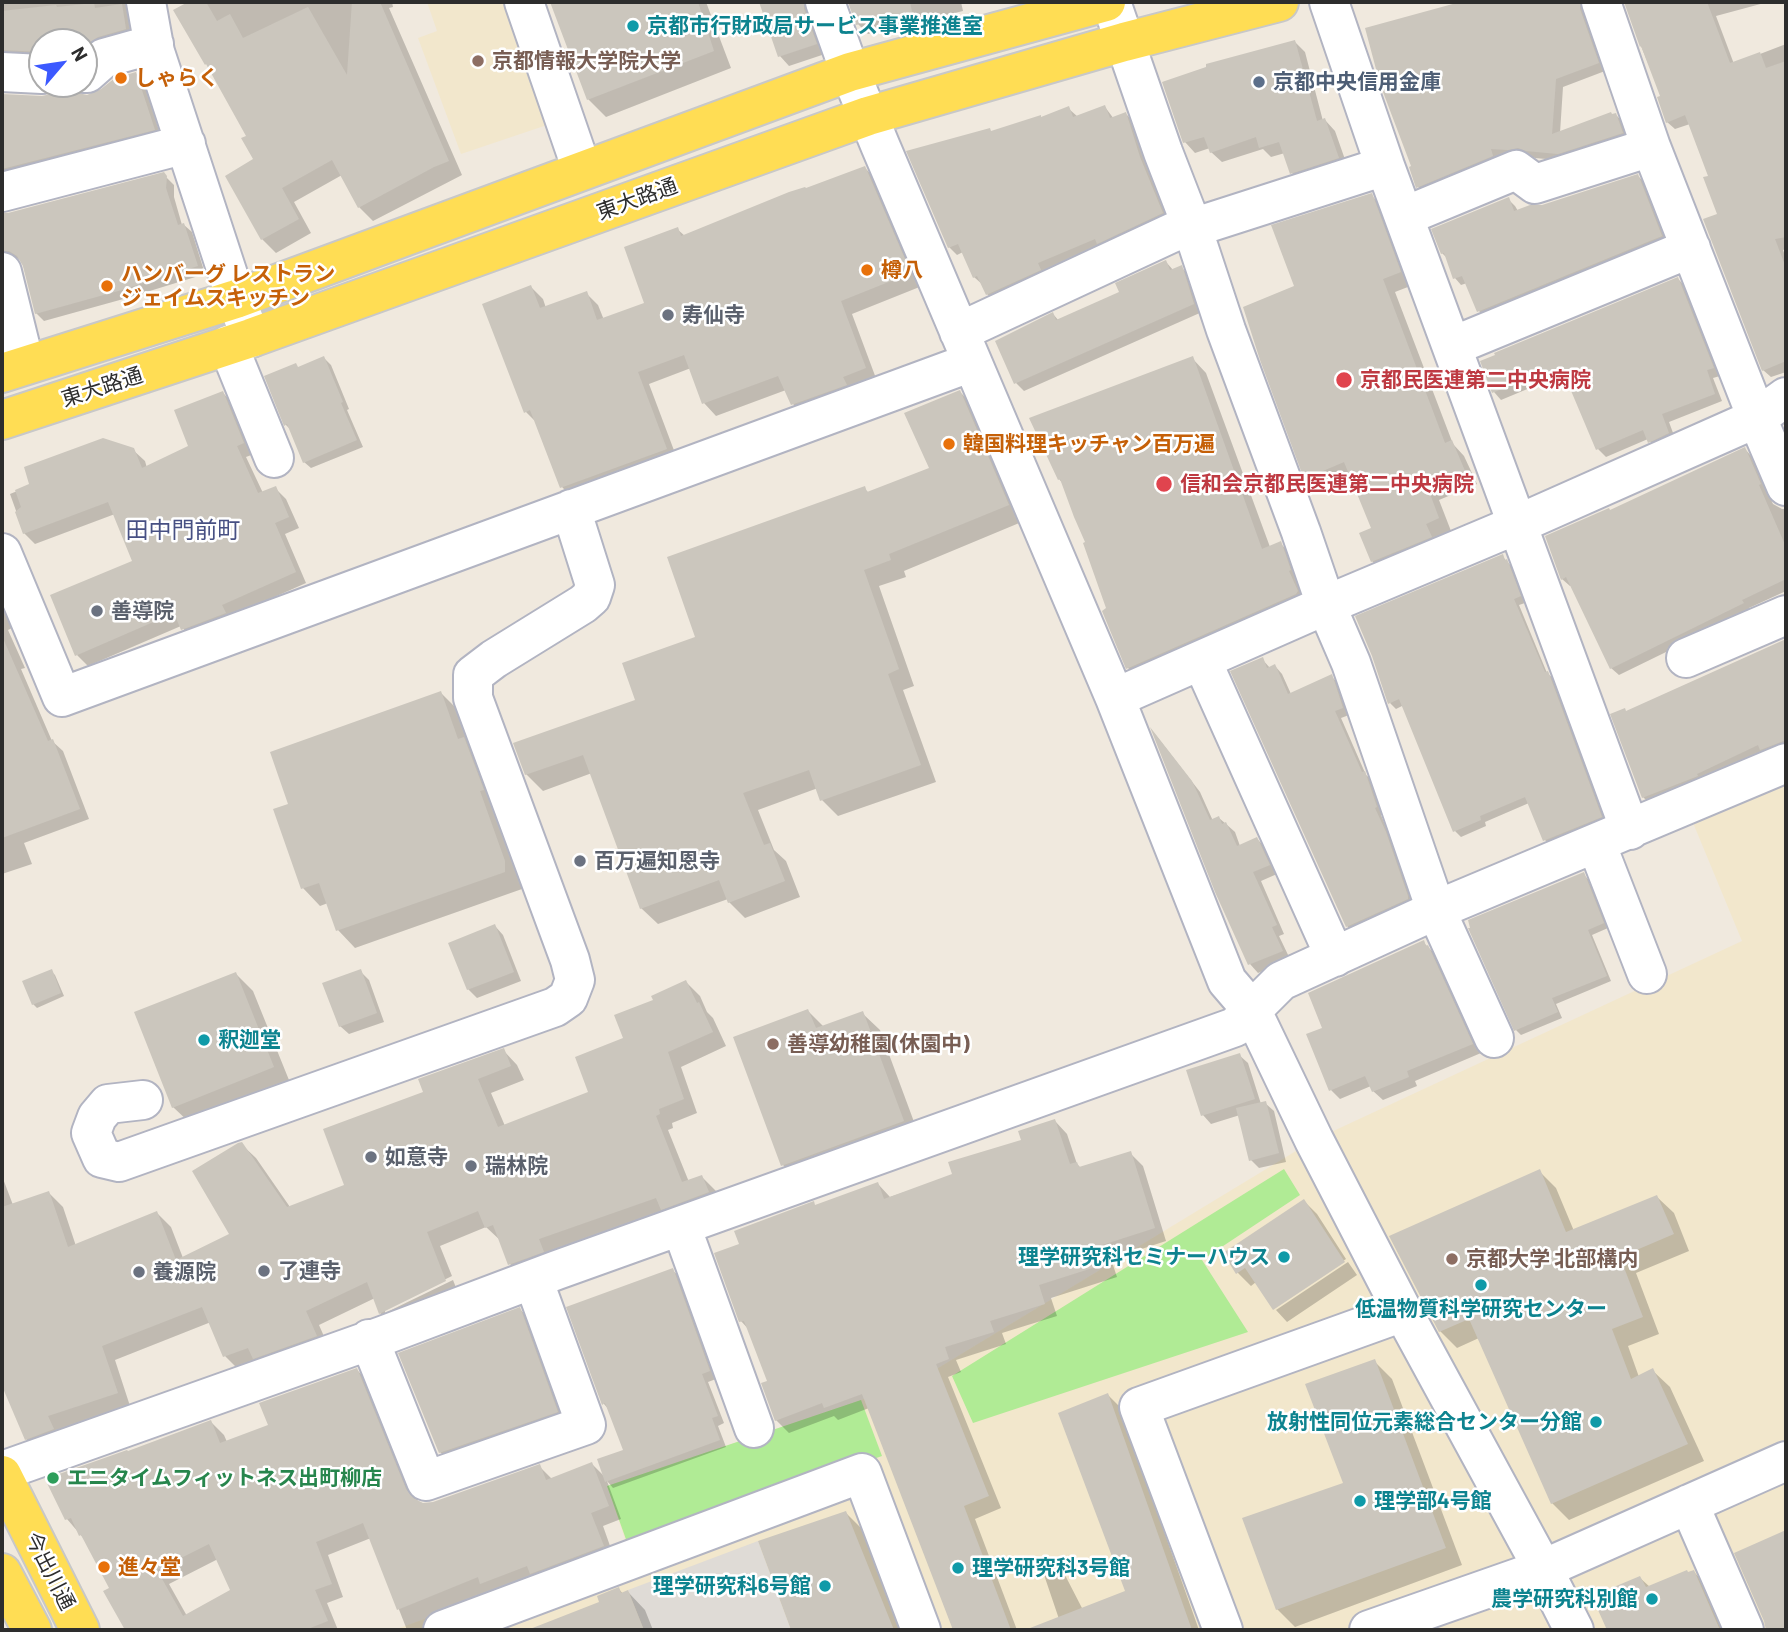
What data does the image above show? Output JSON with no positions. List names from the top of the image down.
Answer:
{
  "streets": {
    "main road": ["東大路通", "今出川通"]
  },
  "districts": ["田中門前町"],
  "places": [
    "京都市行財政局サービス事業推進室",
    "京都情報大学院大学",
    "しゃらく",
    "京都中央信用金庫",
    "樽八",
    "ハンバーグ レストラン ジェイムスキッチン",
    "寿仙寺",
    "京都民医連第二中央病院",
    "韓国料理キッチャン百万遍",
    "信和会京都民医連第二中央病院",
    "善導院",
    "百万遍知恩寺",
    "釈迦堂",
    "善導幼稚園(休園中)",
    "如意寺",
    "瑞林院",
    "理学研究科セミナーハウス",
    "京都大学 北部構内",
    "了連寺",
    "養源院",
    "低温物質科学研究センター",
    "放射性同位元素総合センター分館",
    "エニタイムフィットネス出町柳店",
    "理学部4号館",
    "進々堂",
    "理学研究科3号館",
    "理学研究科6号館",
    "農学研究科別館"
  ],
  "north": "top right"
}
